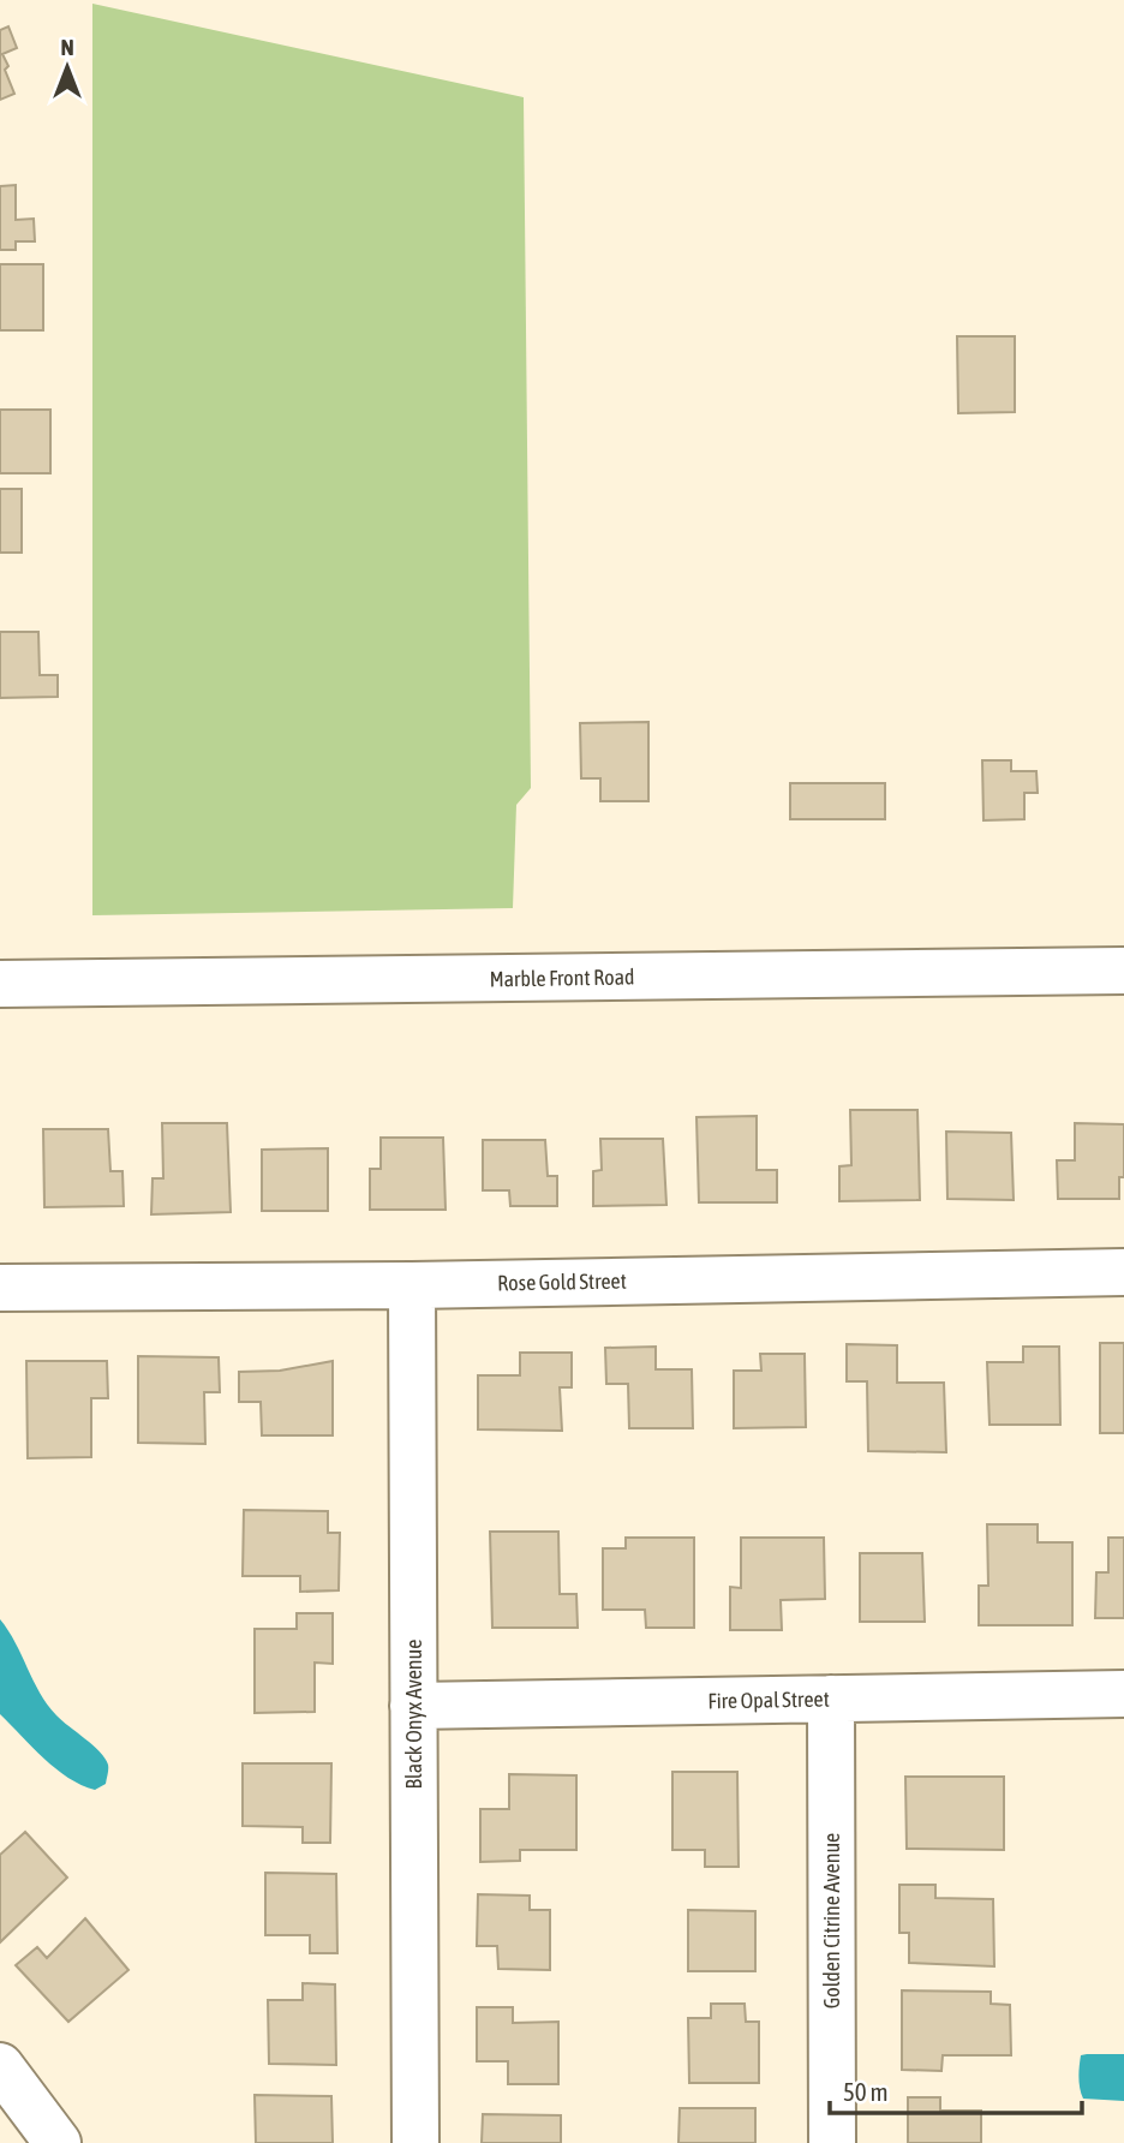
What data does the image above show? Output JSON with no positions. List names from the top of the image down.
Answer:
{
  "streets": {
    "street": [
      "Marble Front Road",
      "Rose Gold Street",
      "Fire Opal Street",
      "Black Onyx Avenue",
      "Golden Citrine Avenue"
    ]
  },
  "crossings": [
    ["Rose Gold Street", "Black Onyx Avenue"],
    ["Fire Opal Street", "Black Onyx Avenue"],
    ["Fire Opal Street", "Golden Citrine Avenue"]
  ],
  "scale_bar": "50 m",
  "north": "top"
}
